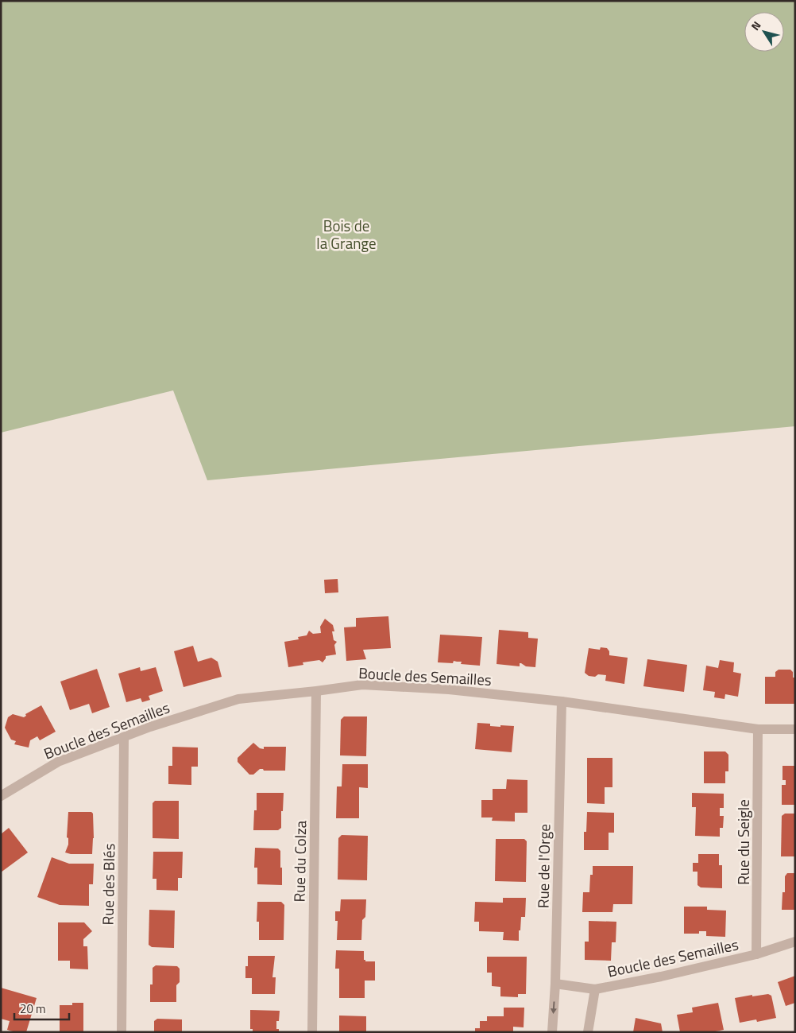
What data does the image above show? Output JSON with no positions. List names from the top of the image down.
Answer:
{
  "streets": {
    "street": [
      "Boucle des Semailles",
      "Rue du Seigle",
      "Rue du Colza",
      "Rue de l'Orge",
      "Rue des Blés"
    ]
  },
  "crossings": [
    ["Boucle des Semailles", "Rue du Seigle"],
    ["Boucle des Semailles", "Rue du Colza"],
    ["Boucle des Semailles", "Rue de l'Orge"],
    ["Boucle des Semailles", "Rue des Blés"]
  ],
  "parks": ["Bois de la Grange"],
  "scale_bar": "20 m",
  "north": "top left"
}
